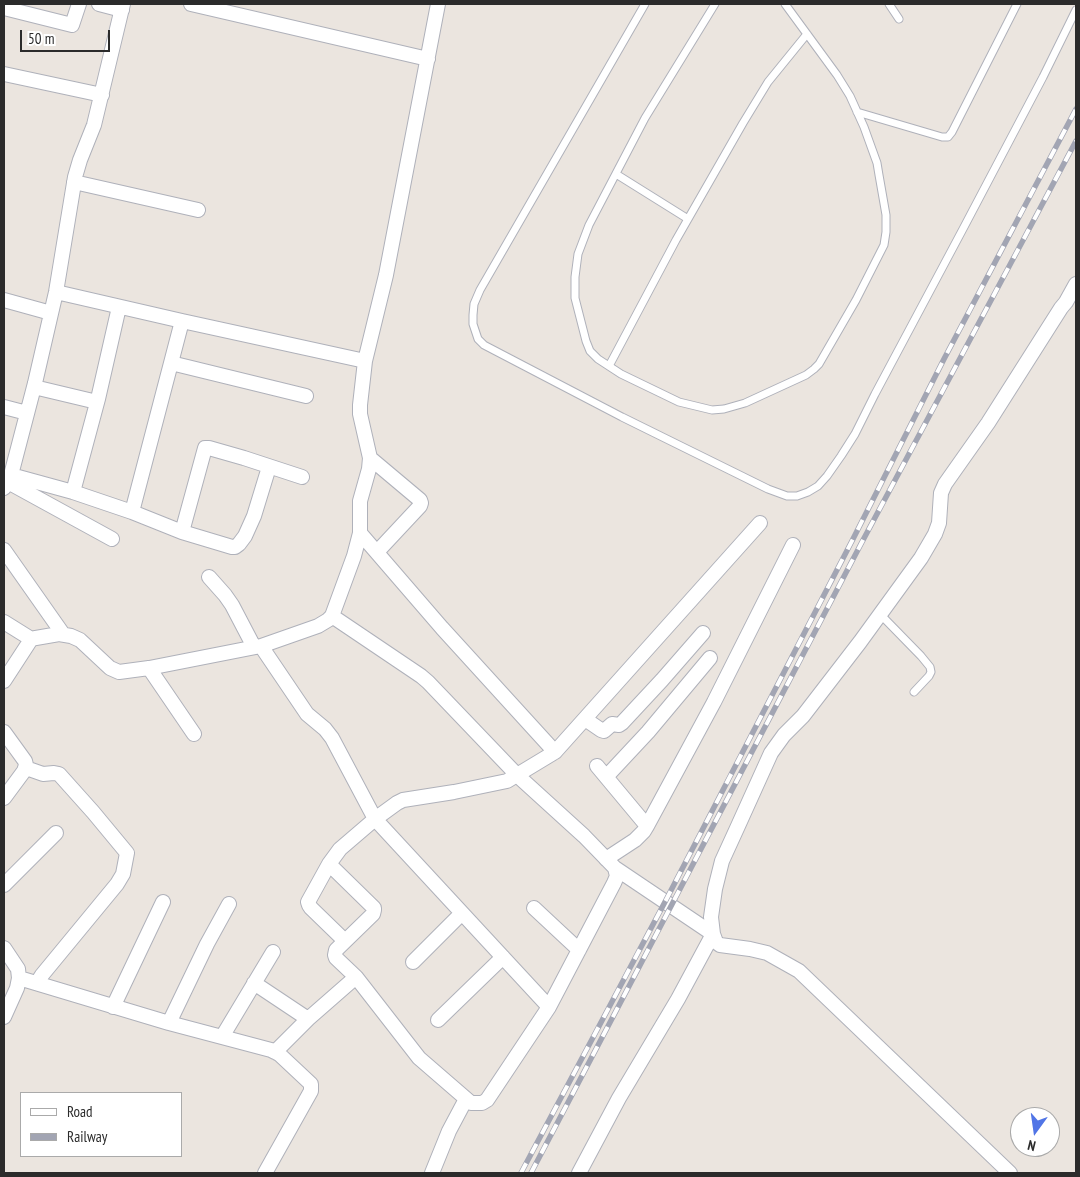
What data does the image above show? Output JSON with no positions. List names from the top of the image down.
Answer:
{
  "legend": ["Road", "Railway"],
  "scale_bar": "50 m",
  "north": "bottom"
}
